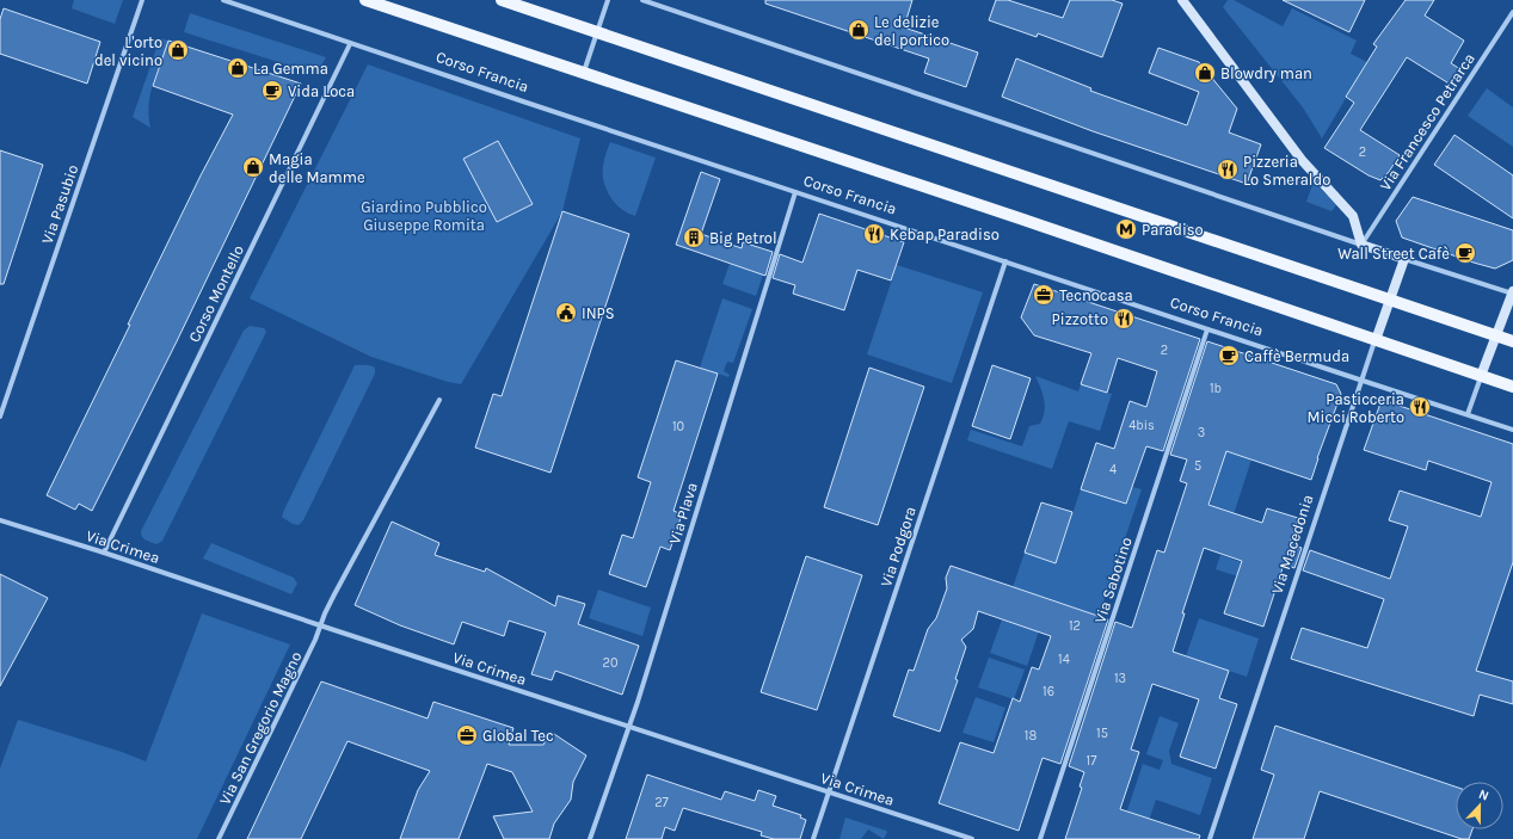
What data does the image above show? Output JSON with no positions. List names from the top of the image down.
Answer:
{
  "streets": {
    "main road": ["Corso Francia"],
    "street": [
      "Via Francesco Petrarca",
      "Via Pasubio",
      "Corso Montello",
      "Via Plava",
      "Via Macedonia",
      "Via Crimea",
      "Via Podgora",
      "Via Sabotino",
      "Via San Gregorio Magno"
    ]
  },
  "crossings": [
    ["Corso Francia", "Corso Montello"],
    ["Corso Francia", "Via Plava"],
    ["Corso Francia", "Via Macedonia"],
    ["Corso Francia", "Via Podgora"],
    ["Corso Francia", "Via Sabotino"],
    ["Corso Montello", "Via Crimea"],
    ["Via Plava", "Via Crimea"],
    ["Via Crimea", "Via Podgora"],
    ["Via Crimea", "Via San Gregorio Magno"]
  ],
  "parks": ["Giardino Pubblico Giuseppe Romita"],
  "places": {
    "shop": [
      "Le delizie del portico",
      "L'orto del vicino",
      "La Gemma",
      "Blowdry man",
      "Magia delle Mamme"
    ],
    "cafe": ["Vida Loca", "Wall Street Cafè", "Caffè Bermuda"],
    "restaurant": [
      "Pizzeria Lo Smeraldo",
      "Kebap Paradiso",
      "Pizzotto",
      "Pasticceria Micci Roberto"
    ],
    "metro station": ["Paradiso"],
    "building": ["Big Petrol"],
    "office": ["Tecnocasa", "Global Tec"],
    "public building": ["INPS"]
  },
  "house_numbers": [
    "2",
    "2",
    "1b",
    "4bis",
    "10",
    "3",
    "5",
    "4",
    "12",
    "14",
    "20",
    "13",
    "16",
    "15",
    "18",
    "17",
    "27"
  ],
  "north": "top"
}
